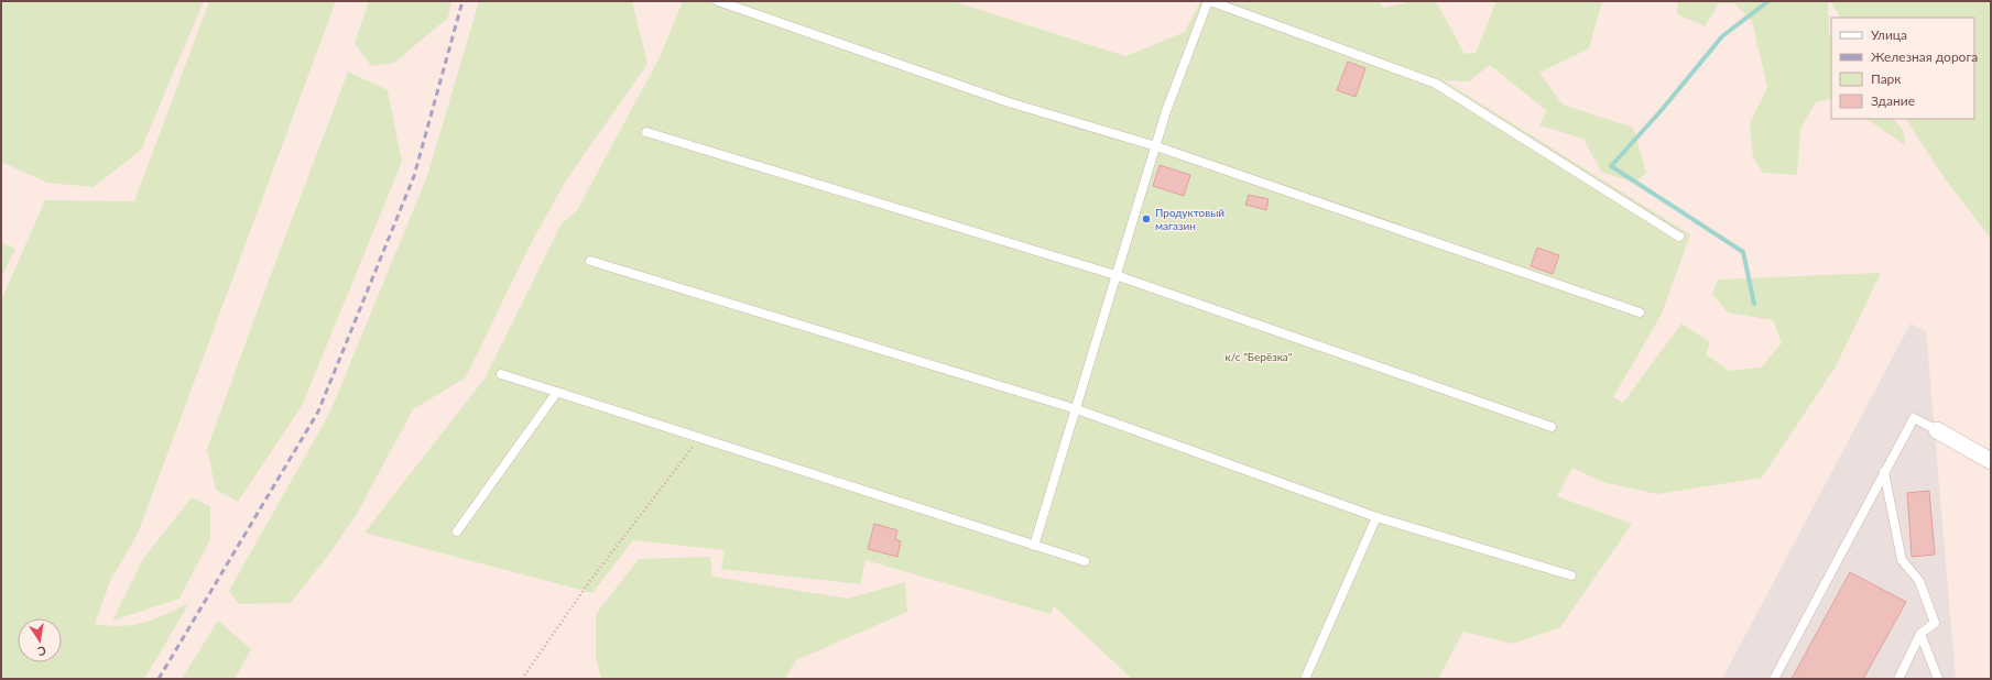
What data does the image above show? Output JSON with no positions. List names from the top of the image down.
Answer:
{
  "parks": ["к/с \"Берёзка\""],
  "places": ["Продуктовый магазин"],
  "legend": [
    "Улица",
    "Железная дорога",
    "Парк",
    "Здание"
  ],
  "north": "bottom"
}
